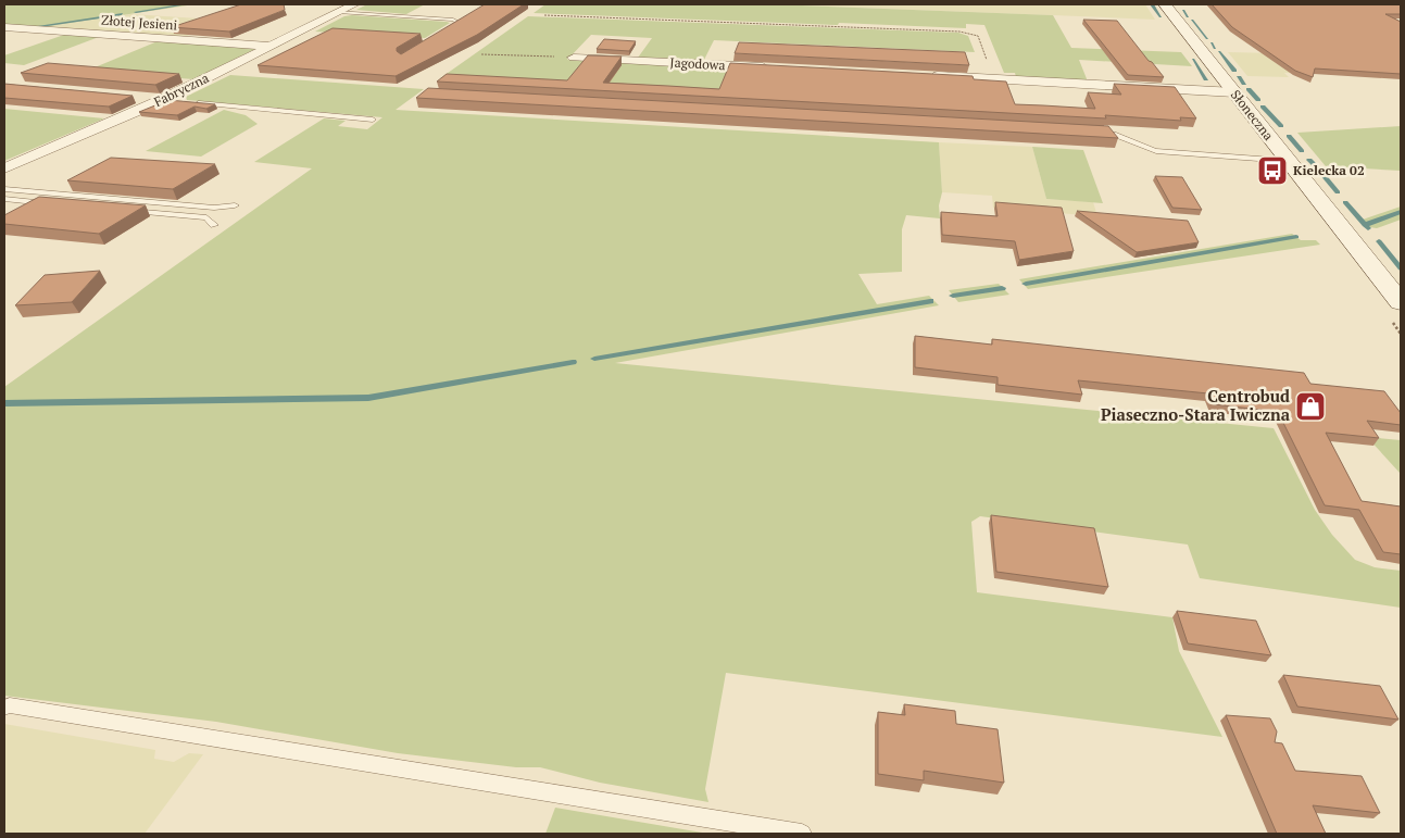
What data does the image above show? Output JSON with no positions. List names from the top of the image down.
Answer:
{
  "streets": {
    "main road": ["Słoneczna"],
    "street": ["Złotej Jesieni", "Jagodowa", "Fabryczna"]
  },
  "crossings": [
    ["Złotej Jesieni", "Fabryczna"]
  ],
  "places": {
    "bus stop": ["Kielecka 02"],
    "shop": ["Centrobud Piaseczno-Stara Iwiczna"]
  }
}
